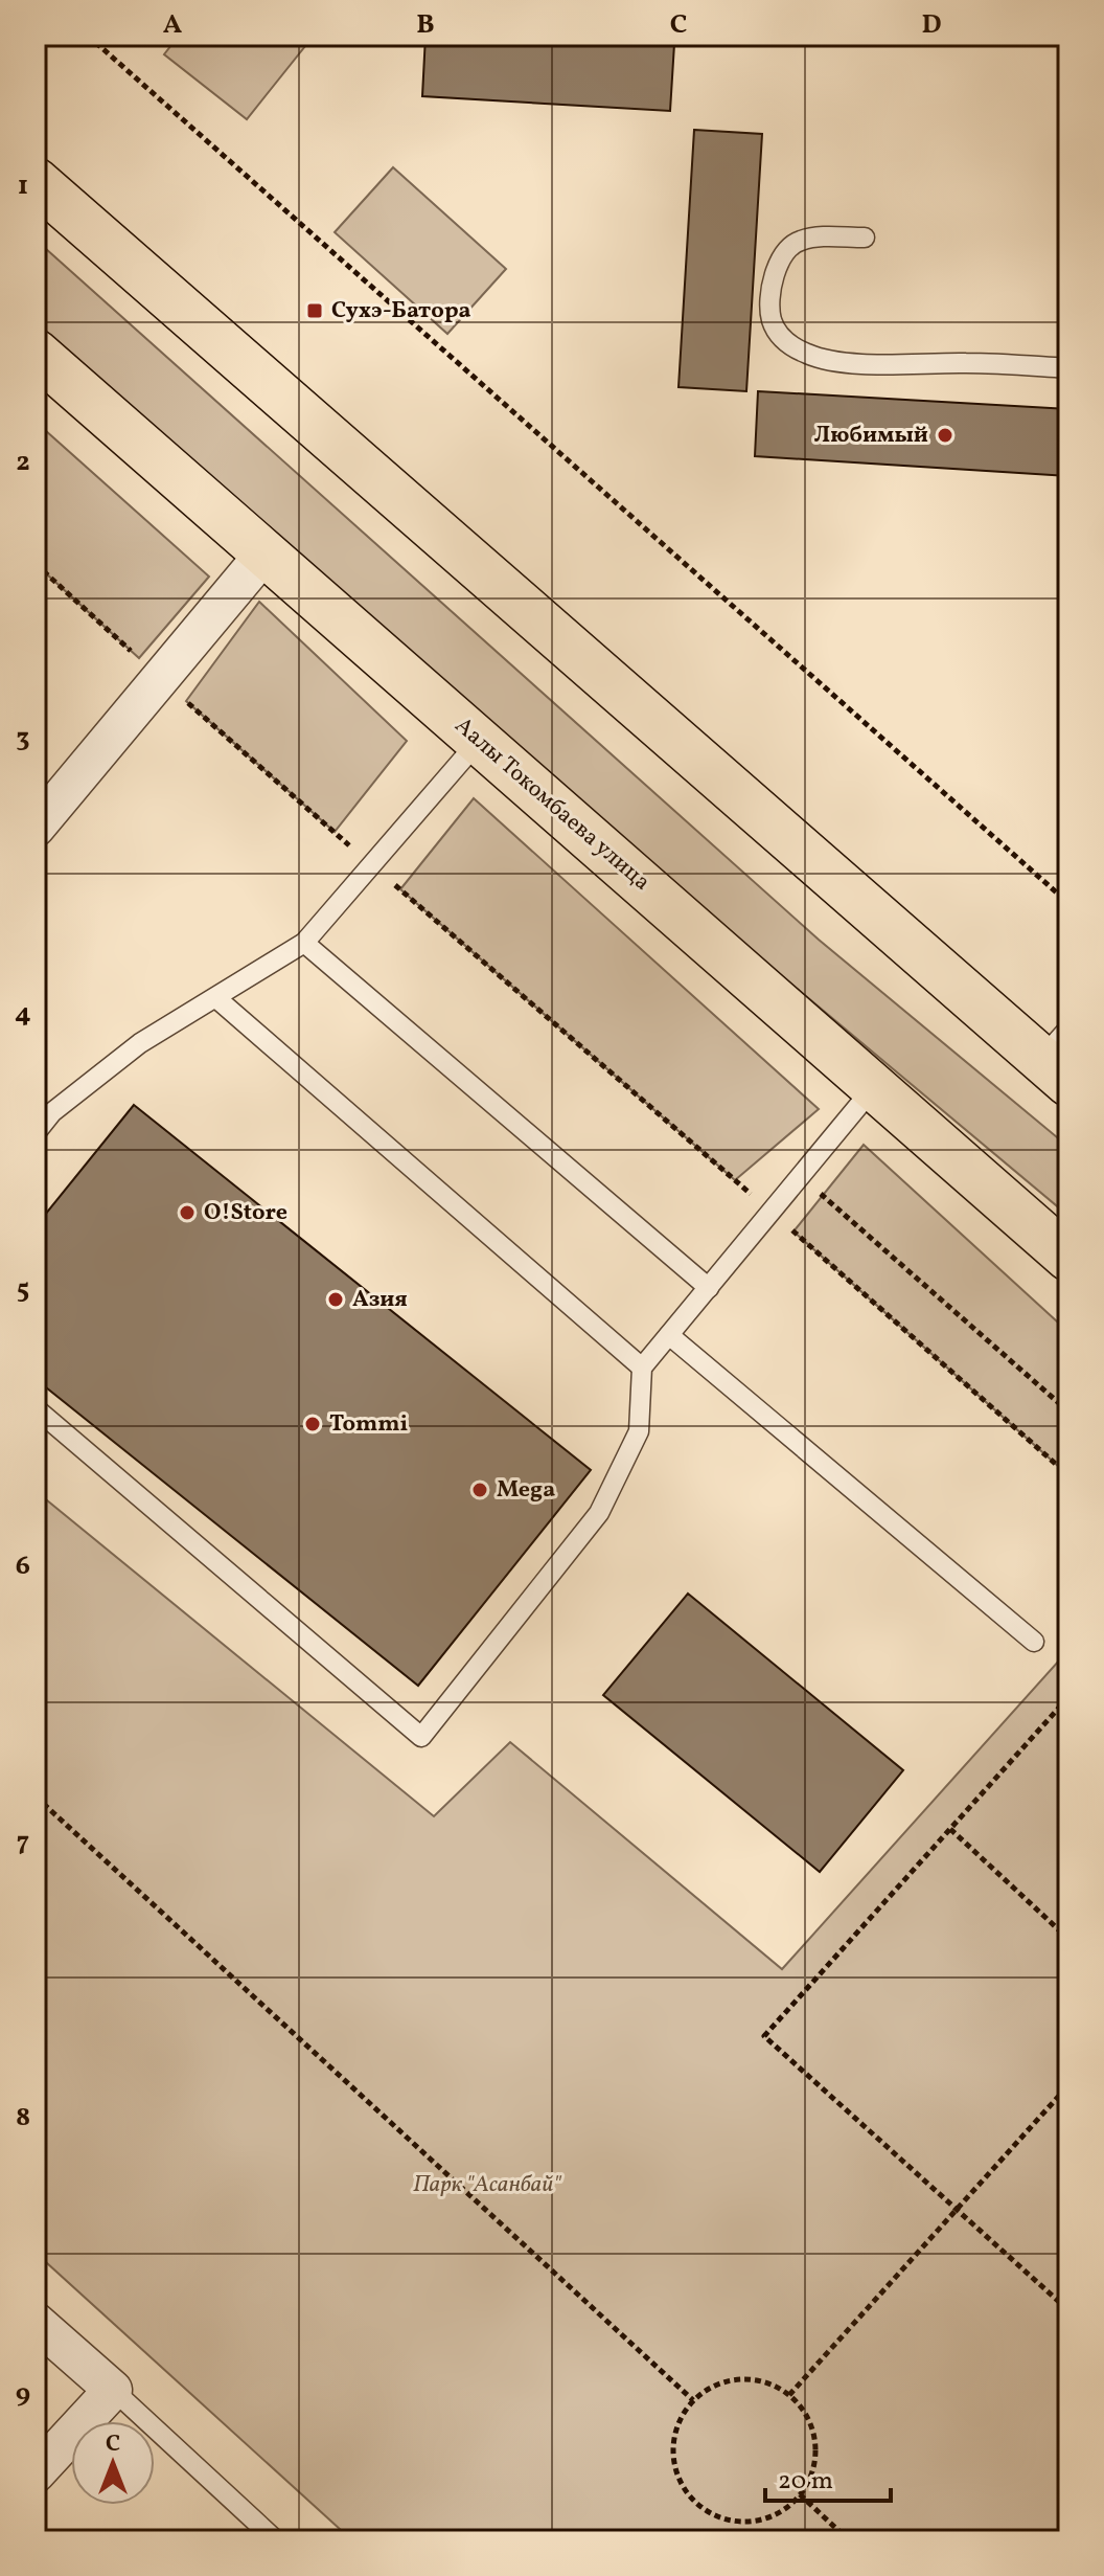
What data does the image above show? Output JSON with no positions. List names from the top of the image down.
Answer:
{
  "streets": {
    "main road": ["Аалы Токомбаева улица"]
  },
  "parks": ["Парк \"Асанбай\""],
  "places": {
    "transit": ["Сухэ-Батора"],
    "other": [
      "Любимый",
      "O!Store",
      "Азия",
      "Tommi",
      "Mega"
    ]
  },
  "scale_bar": "20 m",
  "north": "top",
  "grid": {
    "columns": [
      "A",
      "B",
      "C",
      "D"
    ],
    "rows": [
      "1",
      "2",
      "3",
      "4",
      "5",
      "6",
      "7",
      "8",
      "9"
    ]
  }
}
